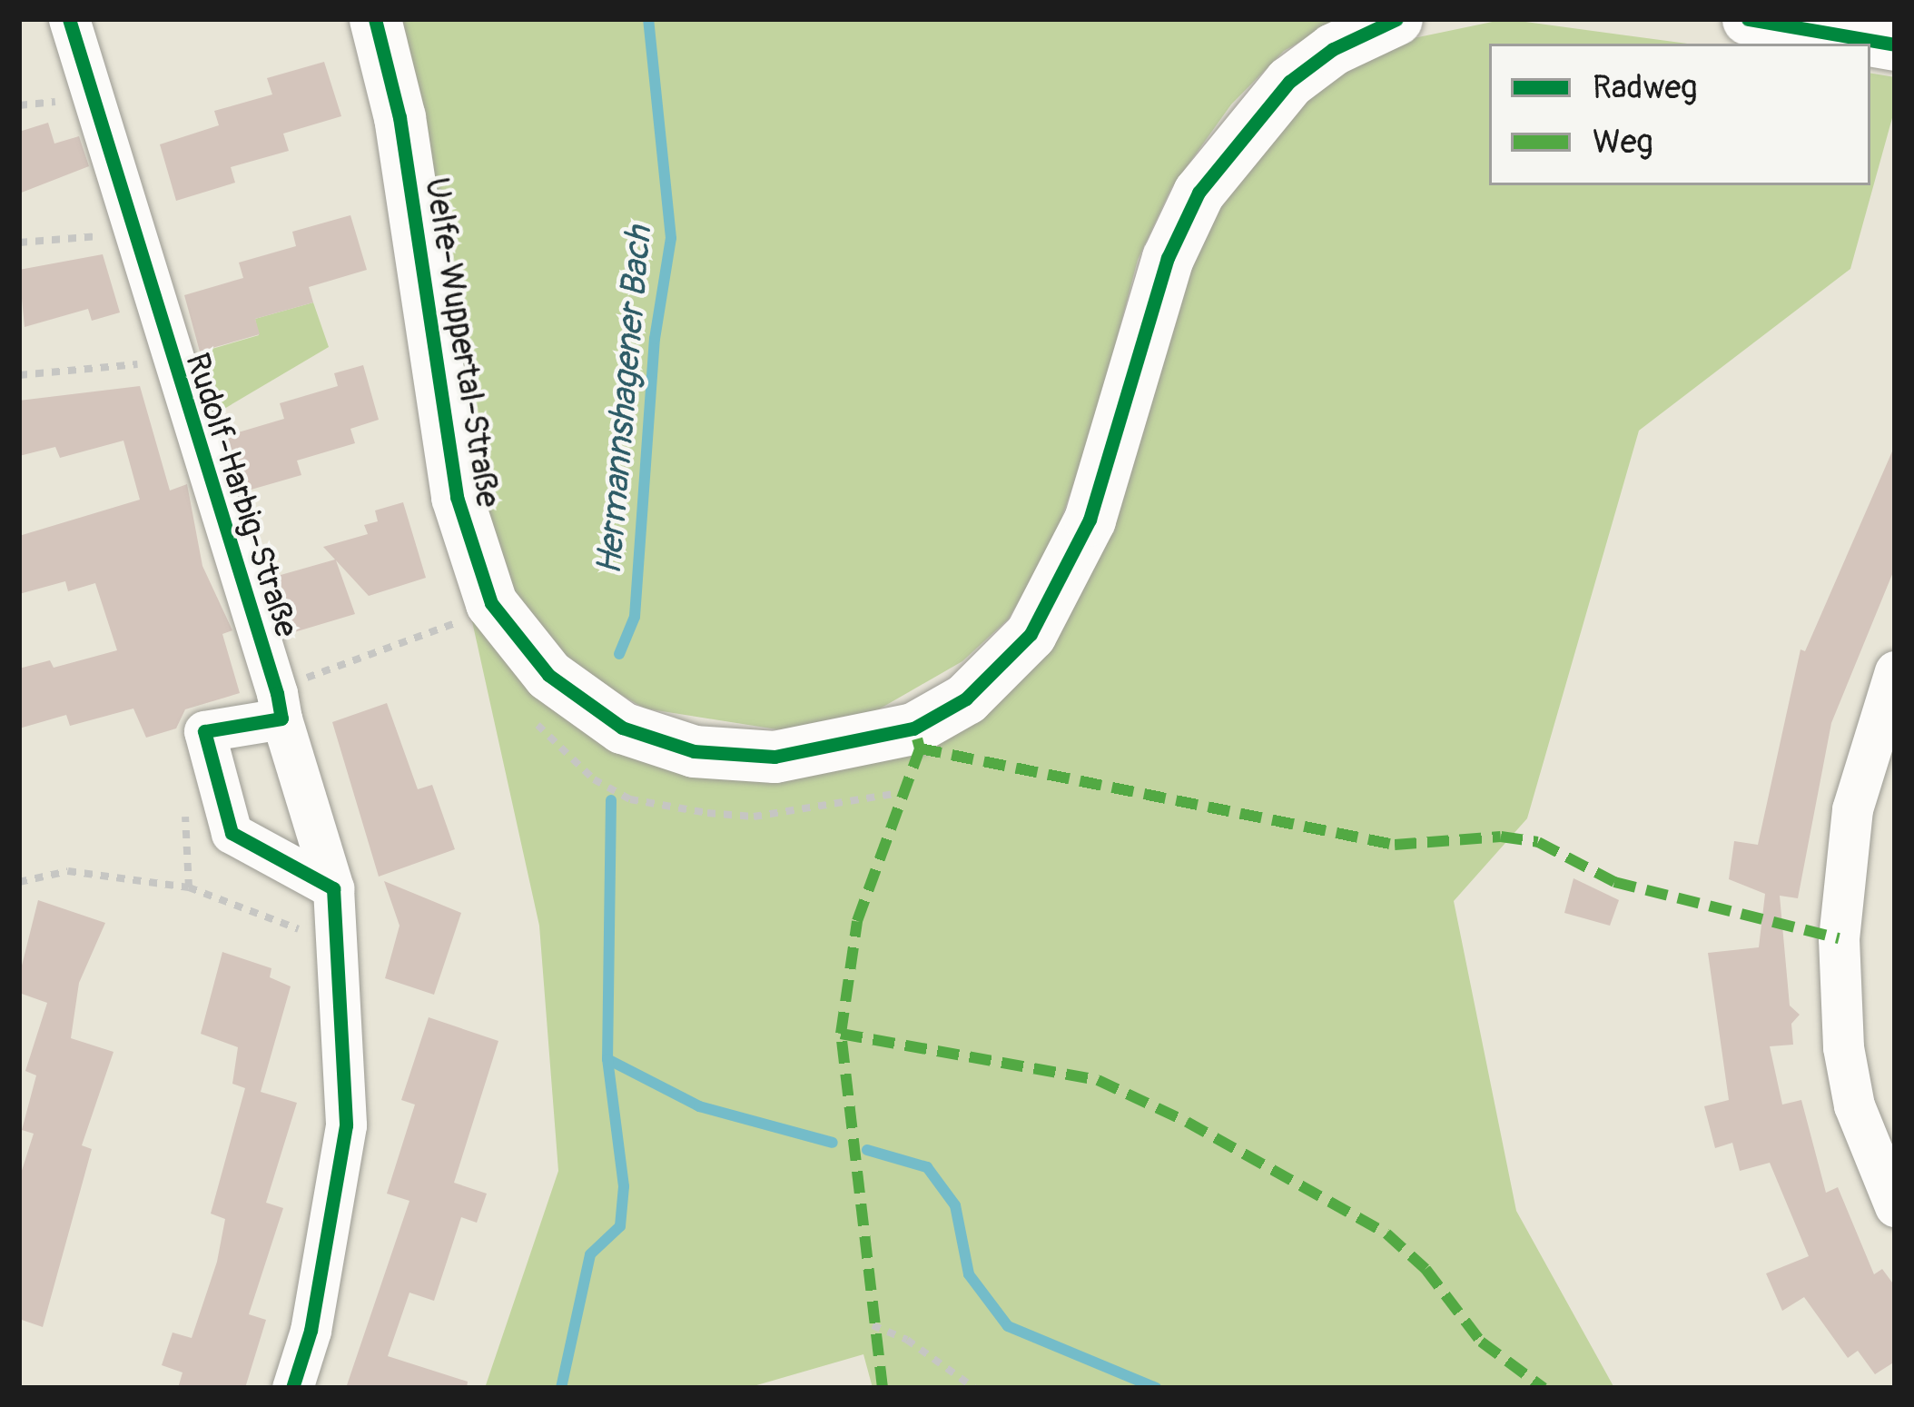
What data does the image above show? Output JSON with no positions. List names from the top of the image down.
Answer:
{
  "streets": {
    "main road": ["Uelfe-Wuppertal-Straße"],
    "street": ["Rudolf-Harbig-Straße"]
  },
  "water": ["Hermannshagener Bach"],
  "legend": ["Radweg", "Weg"]
}
